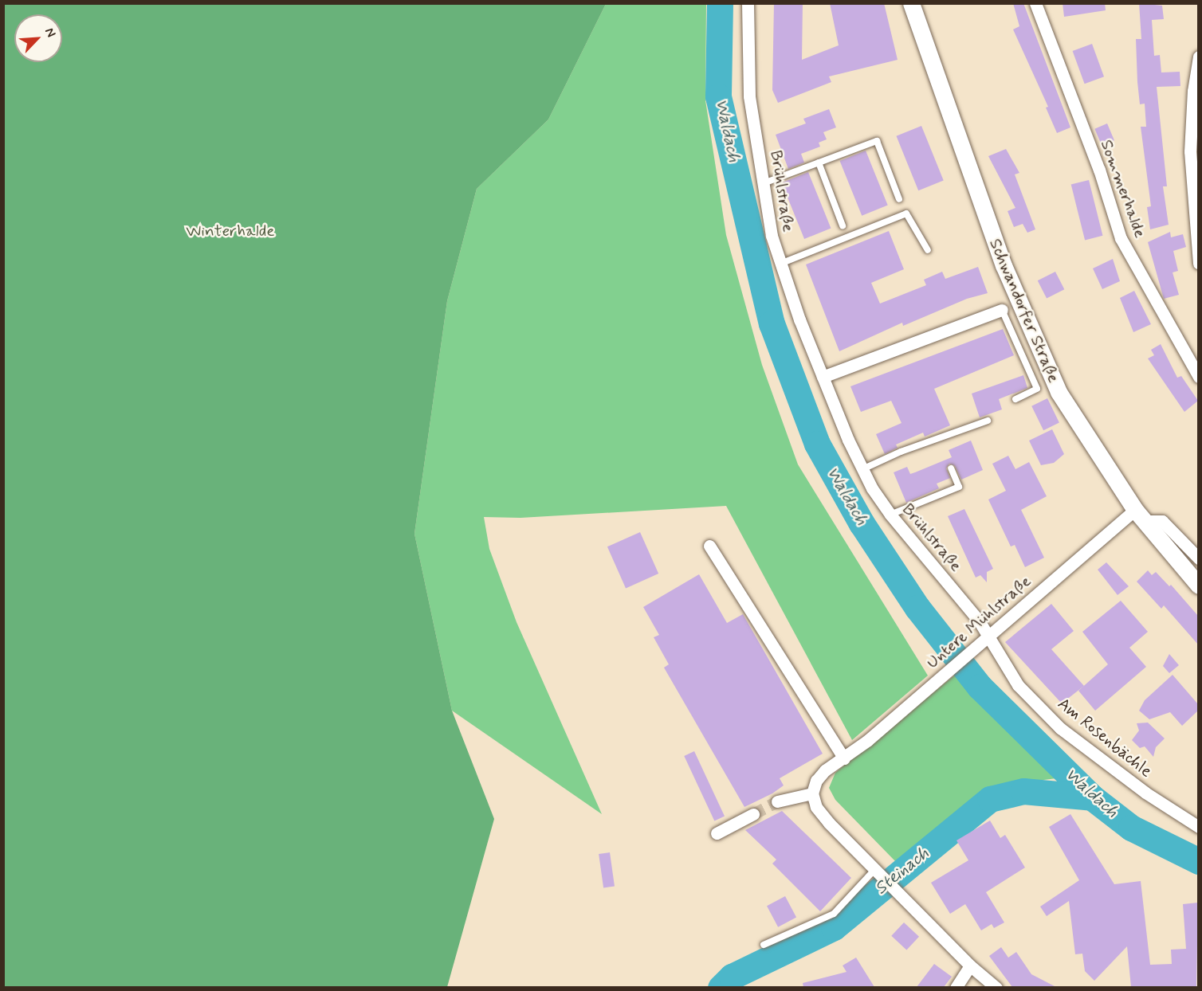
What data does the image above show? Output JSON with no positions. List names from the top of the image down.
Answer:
{
  "streets": {
    "main road": ["Schwandorfer Straße"],
    "street": [
      "Sommerhalde",
      "Brühlstraße",
      "Untere Mühlstraße",
      "Am Rosenbächle"
    ]
  },
  "crossings": [
    ["Brühlstraße", "Untere Mühlstraße"],
    ["Brühlstraße", "Am Rosenbächle"],
    ["Schwandorfer Straße", "Untere Mühlstraße"],
    ["Untere Mühlstraße", "Am Rosenbächle"]
  ],
  "water": ["Waldach", "Steinach"],
  "parks": ["Winterhalde"],
  "north": "top right"
}
